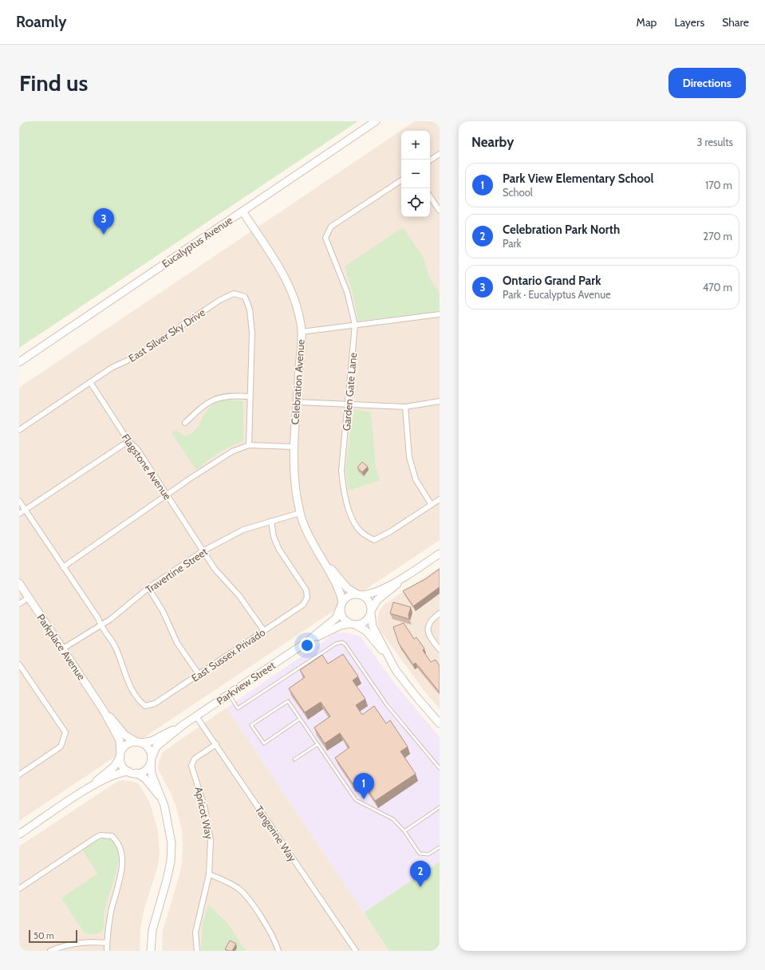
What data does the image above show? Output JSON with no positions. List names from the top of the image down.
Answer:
{
  "streets": {
    "street": [
      "Eucalyptus Avenue",
      "East Silver Sky Drive",
      "Celebration Avenue",
      "Garden Gate Lane",
      "Flagstone Avenue",
      "Travertine Street",
      "Parkplace Avenue",
      "East Sussex Privado",
      "Parkview Street",
      "Apricot Way",
      "Tangerine Way"
    ]
  },
  "crossings": [
    ["Eucalyptus Avenue", "Celebration Avenue"],
    ["East Silver Sky Drive", "Flagstone Avenue"],
    ["Celebration Avenue", "Travertine Street"],
    ["Celebration Avenue", "Parkview Street"],
    ["Flagstone Avenue", "Travertine Street"],
    ["Flagstone Avenue", "East Sussex Privado"],
    ["Travertine Street", "Parkplace Avenue"],
    ["Travertine Street", "East Sussex Privado"],
    ["Parkview Street", "Tangerine Way"],
    ["Apricot Way", "Tangerine Way"]
  ],
  "scale_bar": "50 m",
  "page": {
    "header": "Roamly",
    "nav": ["Map", "Layers", "Share"],
    "buttons": "Directions",
    "title": "Find us",
    "heading": ["Nearby", "3 results"],
    "map_buttons": ["+", "−"],
    "list": [
      {
        "mark": "1",
        "name": "Park View Elementary School",
        "note": "School",
        "value": "170 m"
      },
      {
        "mark": "2",
        "name": "Celebration Park North",
        "note": "Park",
        "value": "270 m"
      },
      {
        "mark": "3",
        "name": "Ontario Grand Park",
        "note": "Park · Eucalyptus Avenue",
        "value": "470 m"
      }
    ],
    "pins": ["3", "1", "2"],
    "scale": "50 m"
  }
}
